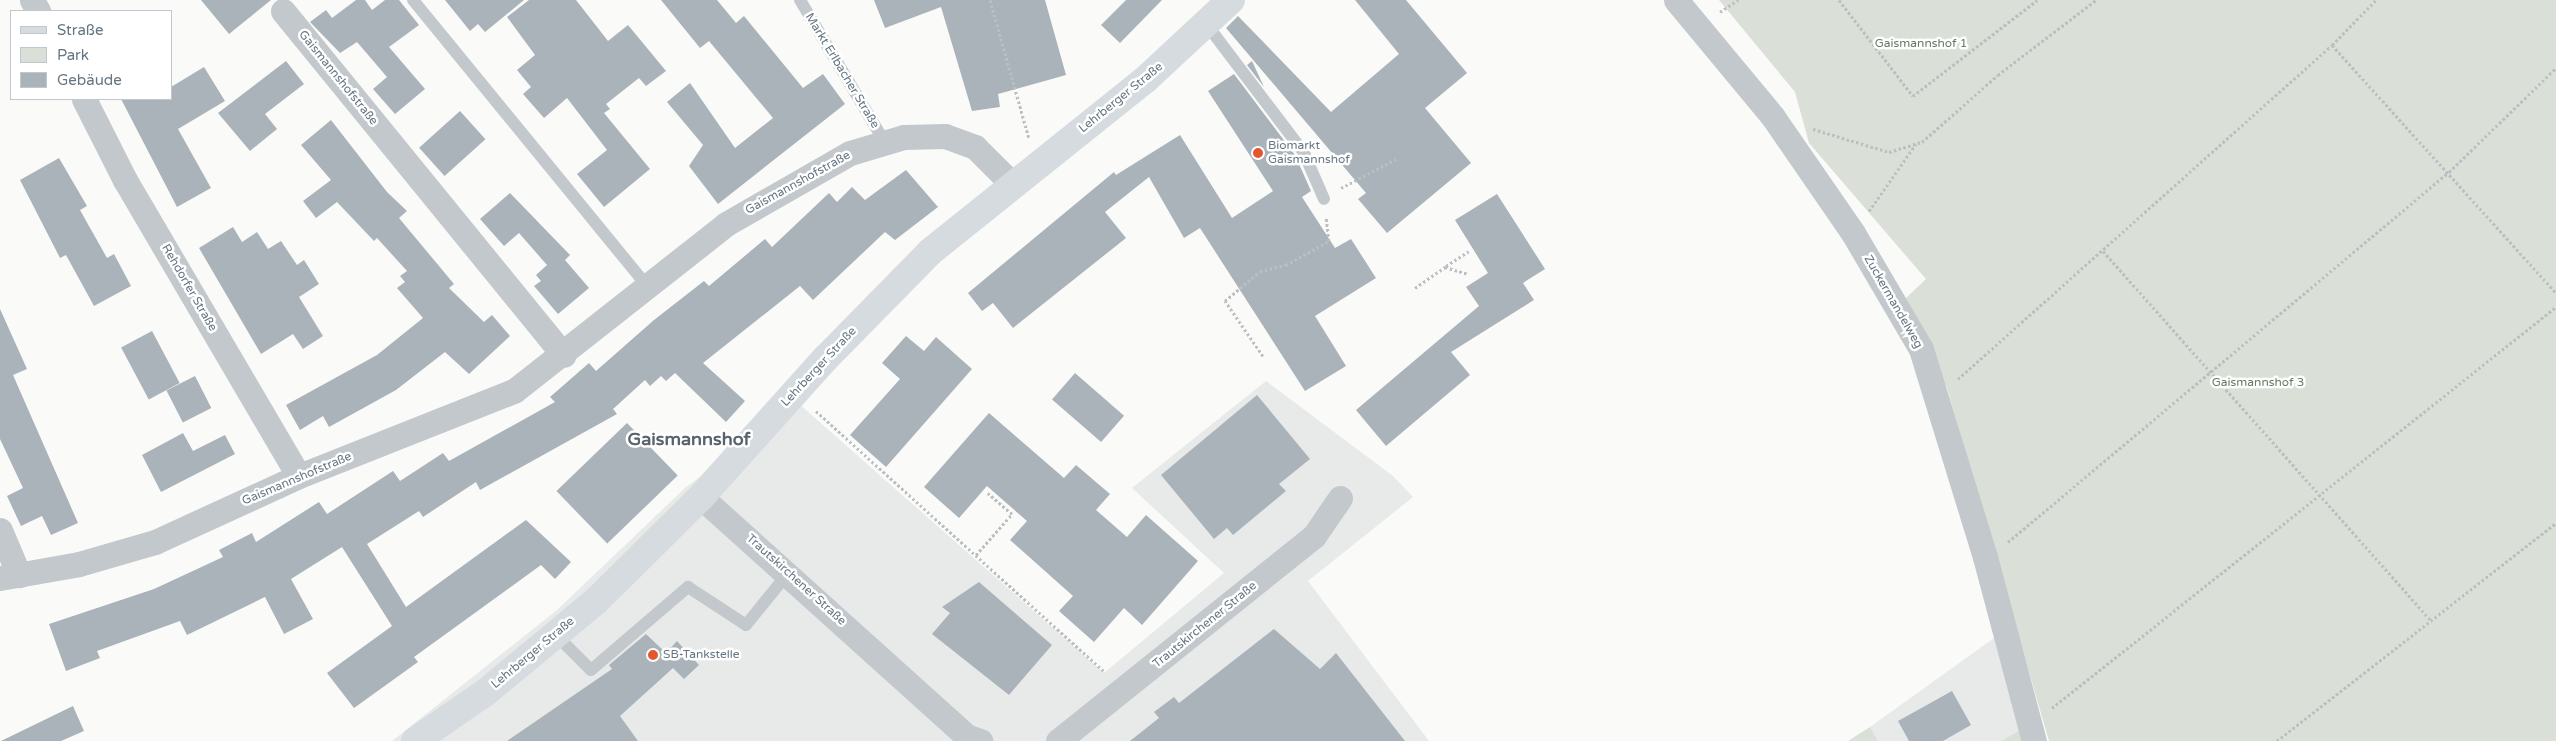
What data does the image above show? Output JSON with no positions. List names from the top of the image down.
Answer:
{
  "streets": {
    "street": [
      "Gaismannshofstraße",
      "Lehrberger Straße",
      "Rehdorfer Straße",
      "Zuckermandelweg",
      "Trautskirchener Straße"
    ],
    "lane": ["Markt Erlbacher Straße"]
  },
  "crossings": [
    ["Markt Erlbacher Straße", "Gaismannshofstraße"],
    ["Gaismannshofstraße", "Lehrberger Straße"],
    ["Gaismannshofstraße", "Rehdorfer Straße"],
    ["Lehrberger Straße", "Trautskirchener Straße"]
  ],
  "districts": ["Gaismannshof"],
  "parks": ["Gaismannshof 1", "Gaismannshof 3"],
  "places": ["Biomarkt Gaismannshof", "SB-Tankstelle"],
  "legend": ["Straße", "Park", "Gebäude"]
}
